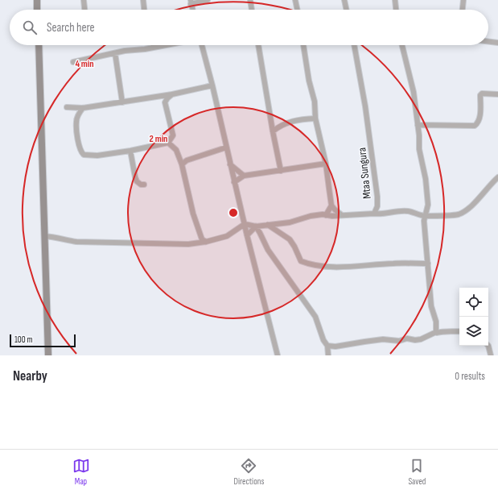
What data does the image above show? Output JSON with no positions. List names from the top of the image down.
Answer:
{
  "streets": {
    "street": ["Mtaa Sungura"]
  },
  "scale_bar": "100 m",
  "page": {
    "search": "Search here",
    "scale": "100 m",
    "heading": ["Nearby", "0 results"],
    "nav": ["Map", "Directions", "Saved"]
  },
  "rings": ["4 min", "2 min"]
}
